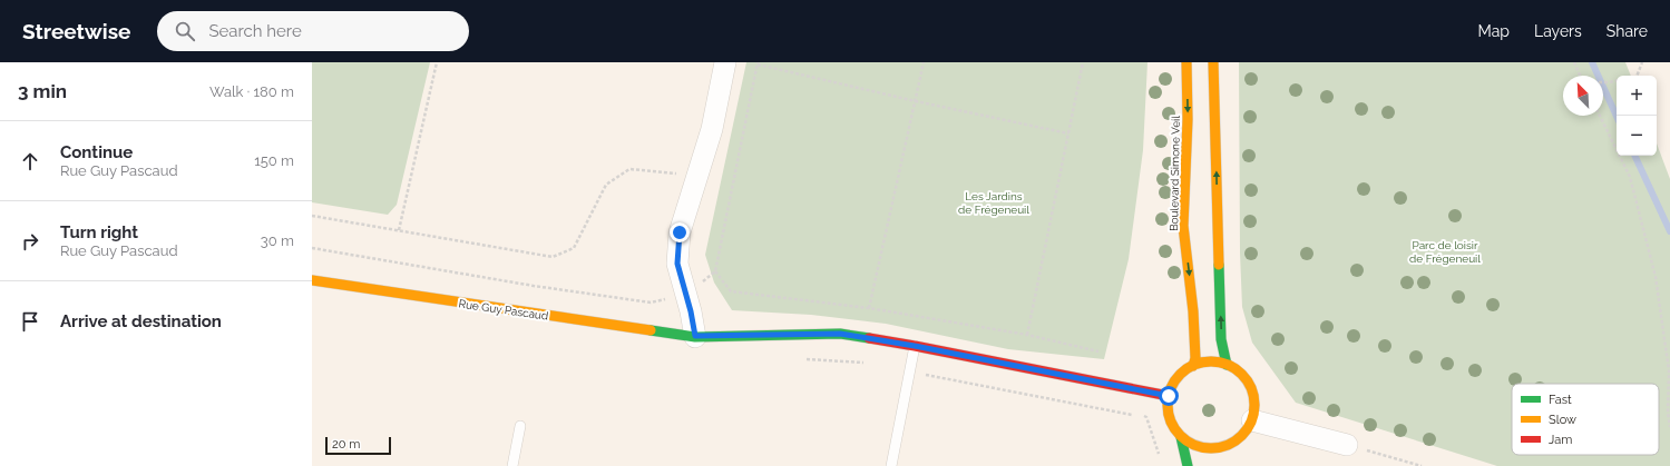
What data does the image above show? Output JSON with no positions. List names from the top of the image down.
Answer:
{
  "streets": {
    "main road": ["Boulevard Simone Veil", "Rue Guy Pascaud"]
  },
  "crossings": [
    ["Boulevard Simone Veil", "Rue Guy Pascaud"]
  ],
  "parks": ["Les Jardins de Frégeneuil", "Parc de loisir de Frégeneuil"],
  "legend": ["Fast", "Slow", "Jam"],
  "scale_bar": "20 m",
  "north": "top left",
  "page": {
    "header": "Streetwise",
    "search": "Search here",
    "nav": ["Map", "Layers", "Share"],
    "heading": ["3 min", "Walk · 180 m"],
    "map_buttons": ["+", "−"],
    "list": [
      ["Continue", "Rue Guy Pascaud", "150 m"],
      ["Turn right", "Rue Guy Pascaud", "30 m"],
      "Arrive at destination"
    ],
    "scale": "20 m"
  }
}
